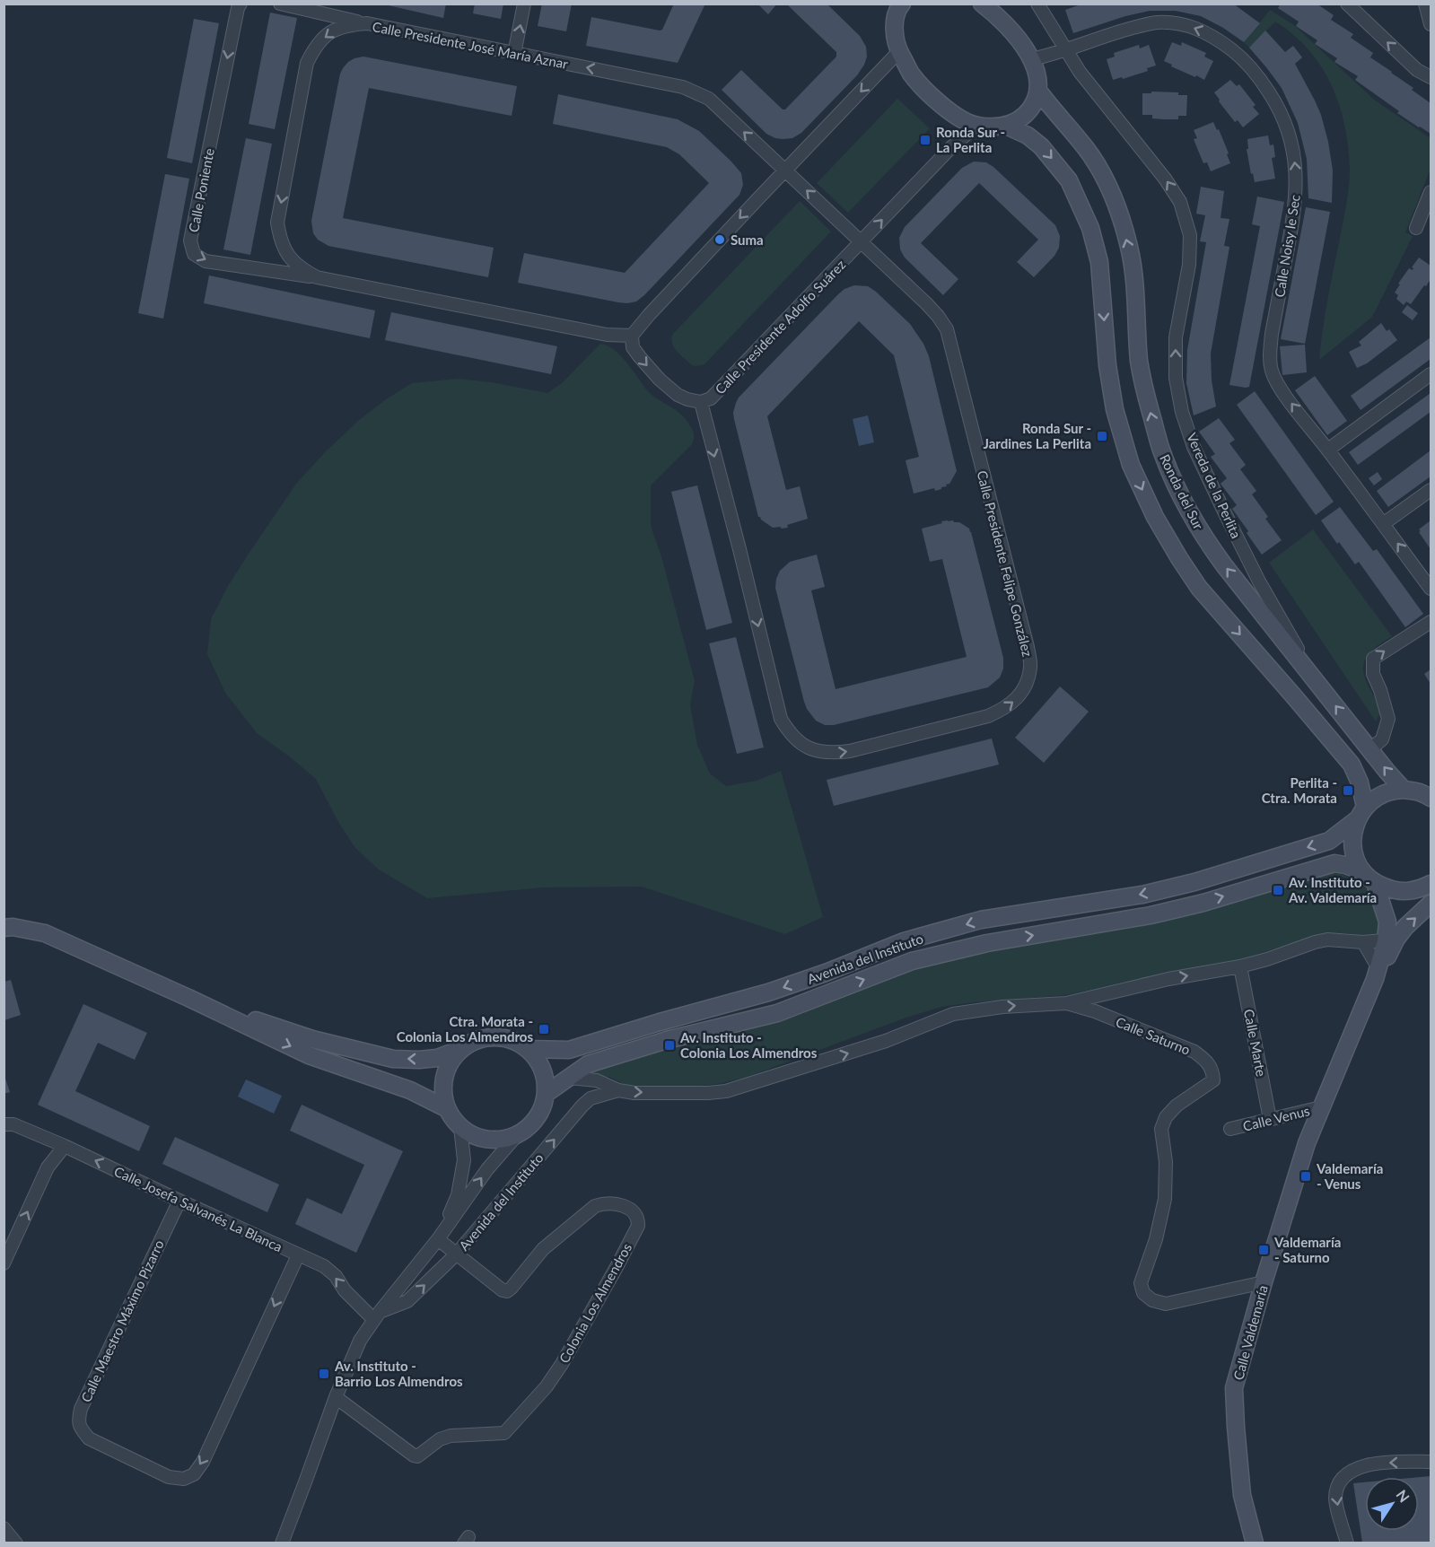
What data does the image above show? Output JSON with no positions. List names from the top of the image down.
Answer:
{
  "streets": {
    "main road": ["Ronda del Sur", "Avenida del Instituto", "Calle Valdemaría"],
    "street": [
      "Calle Presidente José María Aznar",
      "Calle Poniente",
      "Calle Noisy le Sec",
      "Calle Presidente Adolfo Suárez",
      "Vereda de la Perlita",
      "Calle Presidente Felipe González",
      "Calle Saturno",
      "Calle Marte",
      "Calle Venus",
      "Calle Josefa Salvanés La Blanca",
      "Colonia Los Almendros",
      "Calle Maestro Máximo Pizarro"
    ]
  },
  "crossings": [
    ["Calle Presidente José María Aznar", "Calle Poniente"],
    ["Calle Presidente José María Aznar", "Calle Presidente Adolfo Suárez"],
    ["Calle Presidente José María Aznar", "Calle Presidente Felipe González"],
    ["Calle Noisy le Sec", "Vereda de la Perlita"],
    ["Calle Noisy le Sec", "Ronda del Sur"],
    ["Calle Presidente Adolfo Suárez", "Calle Presidente Felipe González"],
    ["Vereda de la Perlita", "Ronda del Sur"],
    ["Ronda del Sur", "Avenida del Instituto"],
    ["Avenida del Instituto", "Calle Saturno"],
    ["Avenida del Instituto", "Calle Marte"],
    ["Avenida del Instituto", "Calle Josefa Salvanés La Blanca"],
    ["Avenida del Instituto", "Colonia Los Almendros"],
    ["Avenida del Instituto", "Calle Valdemaría"],
    ["Calle Saturno", "Calle Valdemaría"],
    ["Calle Marte", "Calle Venus"],
    ["Calle Venus", "Calle Valdemaría"],
    ["Calle Josefa Salvanés La Blanca", "Calle Maestro Máximo Pizarro"]
  ],
  "one_way": ["Calle Noisy le Sec", "Vereda de la Perlita", "Calle Josefa Salvanés La Blanca"],
  "places": {
    "transit": [
      "Ronda Sur - La Perlita",
      "Ronda Sur - Jardines La Perlita",
      "Perlita - Ctra. Morata",
      "Av. Instituto - Av. Valdemaría",
      "Ctra. Morata - Colonia Los Almendros",
      "Av. Instituto - Colonia Los Almendros",
      "Valdemaría - Venus",
      "Valdemaría - Saturno",
      "Av. Instituto - Barrio Los Almendros"
    ],
    "other": ["Suma"]
  },
  "north": "top right"
}
